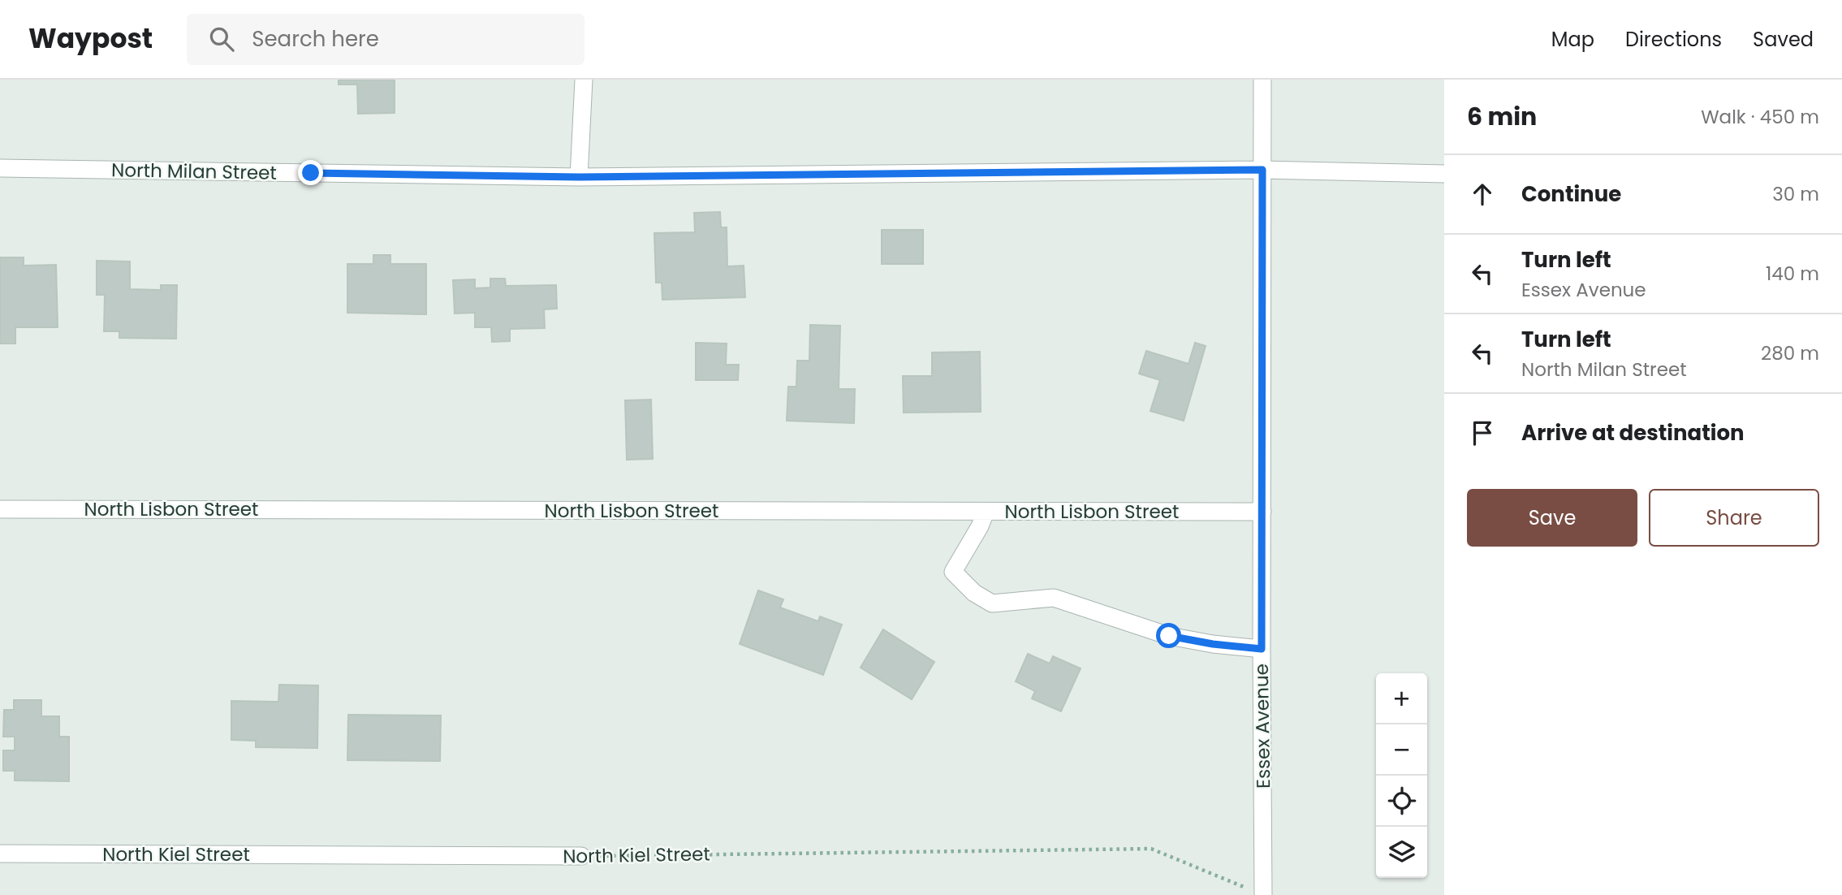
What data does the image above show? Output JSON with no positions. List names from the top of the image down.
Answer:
{
  "streets": {
    "street": [
      "North Milan Street",
      "North Lisbon Street",
      "Essex Avenue",
      "North Kiel Street"
    ]
  },
  "crossings": [
    ["North Milan Street", "Essex Avenue"],
    ["North Lisbon Street", "Essex Avenue"],
    ["Essex Avenue", "North Kiel Street"]
  ],
  "page": {
    "header": "Waypost",
    "search": "Search here",
    "nav": ["Map", "Directions", "Saved"],
    "heading": ["6 min", "Walk · 450 m"],
    "list": [
      ["Continue", "30 m"],
      ["Turn left", "Essex Avenue", "140 m"],
      ["Turn left", "North Milan Street", "280 m"],
      "Arrive at destination"
    ],
    "buttons": ["Save", "Share"],
    "map_buttons": ["+", "−"]
  }
}
